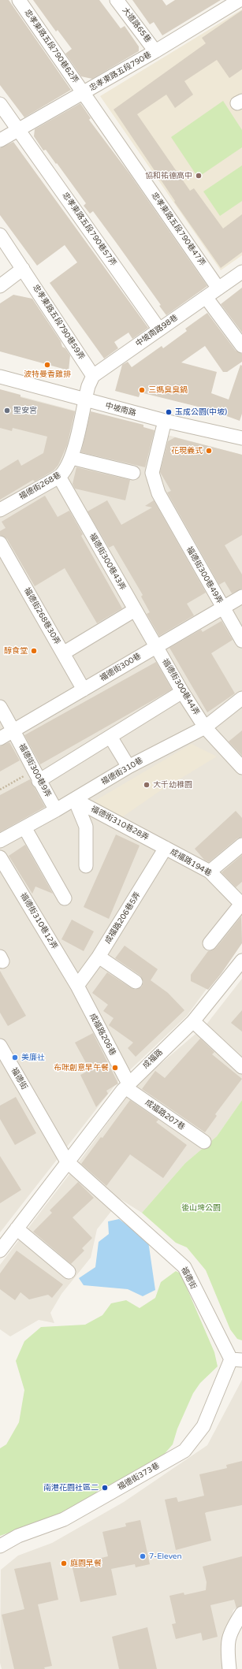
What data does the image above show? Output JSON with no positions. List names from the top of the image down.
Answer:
{
  "streets": {
    "street": [
      "大道路65巷",
      "忠孝東路五段790巷62弄",
      "忠孝東路五段790巷",
      "忠孝東路五段790巷57弄",
      "忠孝東路五段790巷47弄",
      "忠孝東路五段790巷59弄",
      "中坡南路98巷",
      "中坡南路",
      "福德街268巷",
      "福德街300巷43弄",
      "福德街300巷49弄",
      "福德街268巷30弄",
      "福德街300巷",
      "福德街300巷44弄",
      "福德街300巷9弄",
      "福德街310巷",
      "福德街310巷28弄",
      "成福路194巷",
      "成福路206巷5弄",
      "福德街310巷12弄",
      "成福路206巷",
      "成福路",
      "福德街",
      "成福路207巷",
      "福德街373巷"
    ]
  },
  "crossings": [
    ["大道路65巷", "忠孝東路五段790巷"],
    ["忠孝東路五段790巷62弄", "忠孝東路五段790巷"],
    ["忠孝東路五段790巷62弄", "忠孝東路五段790巷47弄"],
    ["忠孝東路五段790巷", "忠孝東路五段790巷57弄"],
    ["忠孝東路五段790巷", "忠孝東路五段790巷47弄"],
    ["忠孝東路五段790巷57弄", "中坡南路98巷"],
    ["忠孝東路五段790巷47弄", "中坡南路98巷"],
    ["忠孝東路五段790巷59弄", "中坡南路98巷"],
    ["中坡南路", "福德街268巷"],
    ["中坡南路", "福德街300巷49弄"],
    ["福德街268巷", "福德街300巷43弄"],
    ["福德街300巷43弄", "福德街300巷"],
    ["福德街300巷43弄", "福德街300巷44弄"],
    ["福德街300巷49弄", "福德街300巷"],
    ["福德街268巷30弄", "福德街300巷"],
    ["福德街300巷", "福德街300巷44弄"],
    ["福德街300巷", "福德街300巷9弄"],
    ["福德街300巷44弄", "福德街310巷"],
    ["福德街300巷9弄", "福德街310巷"],
    ["福德街310巷", "福德街310巷28弄"],
    ["福德街310巷28弄", "成福路194巷"],
    ["福德街310巷28弄", "成福路206巷5弄"],
    ["成福路194巷", "成福路206巷5弄"],
    ["成福路206巷5弄", "福德街310巷12弄"],
    ["成福路206巷5弄", "成福路206巷"],
    ["福德街310巷12弄", "成福路206巷"],
    ["成福路206巷", "成福路"],
    ["成福路206巷", "成福路207巷"],
    ["成福路", "福德街"],
    ["成福路", "成福路207巷"],
    ["福德街", "福德街373巷"]
  ],
  "parks": ["後山埤公園"],
  "places": [
    "協和祐德高中",
    "波特曼香雞排",
    "三媽臭臭鍋",
    "聖安宮",
    "玉成公園(中坡)",
    "花現義式",
    "醇食堂",
    "大千幼稚園",
    "美廉社",
    "布咪創意早午餐",
    "南港花園社區二",
    "7-Eleven",
    "庭園早餐"
  ]
}
